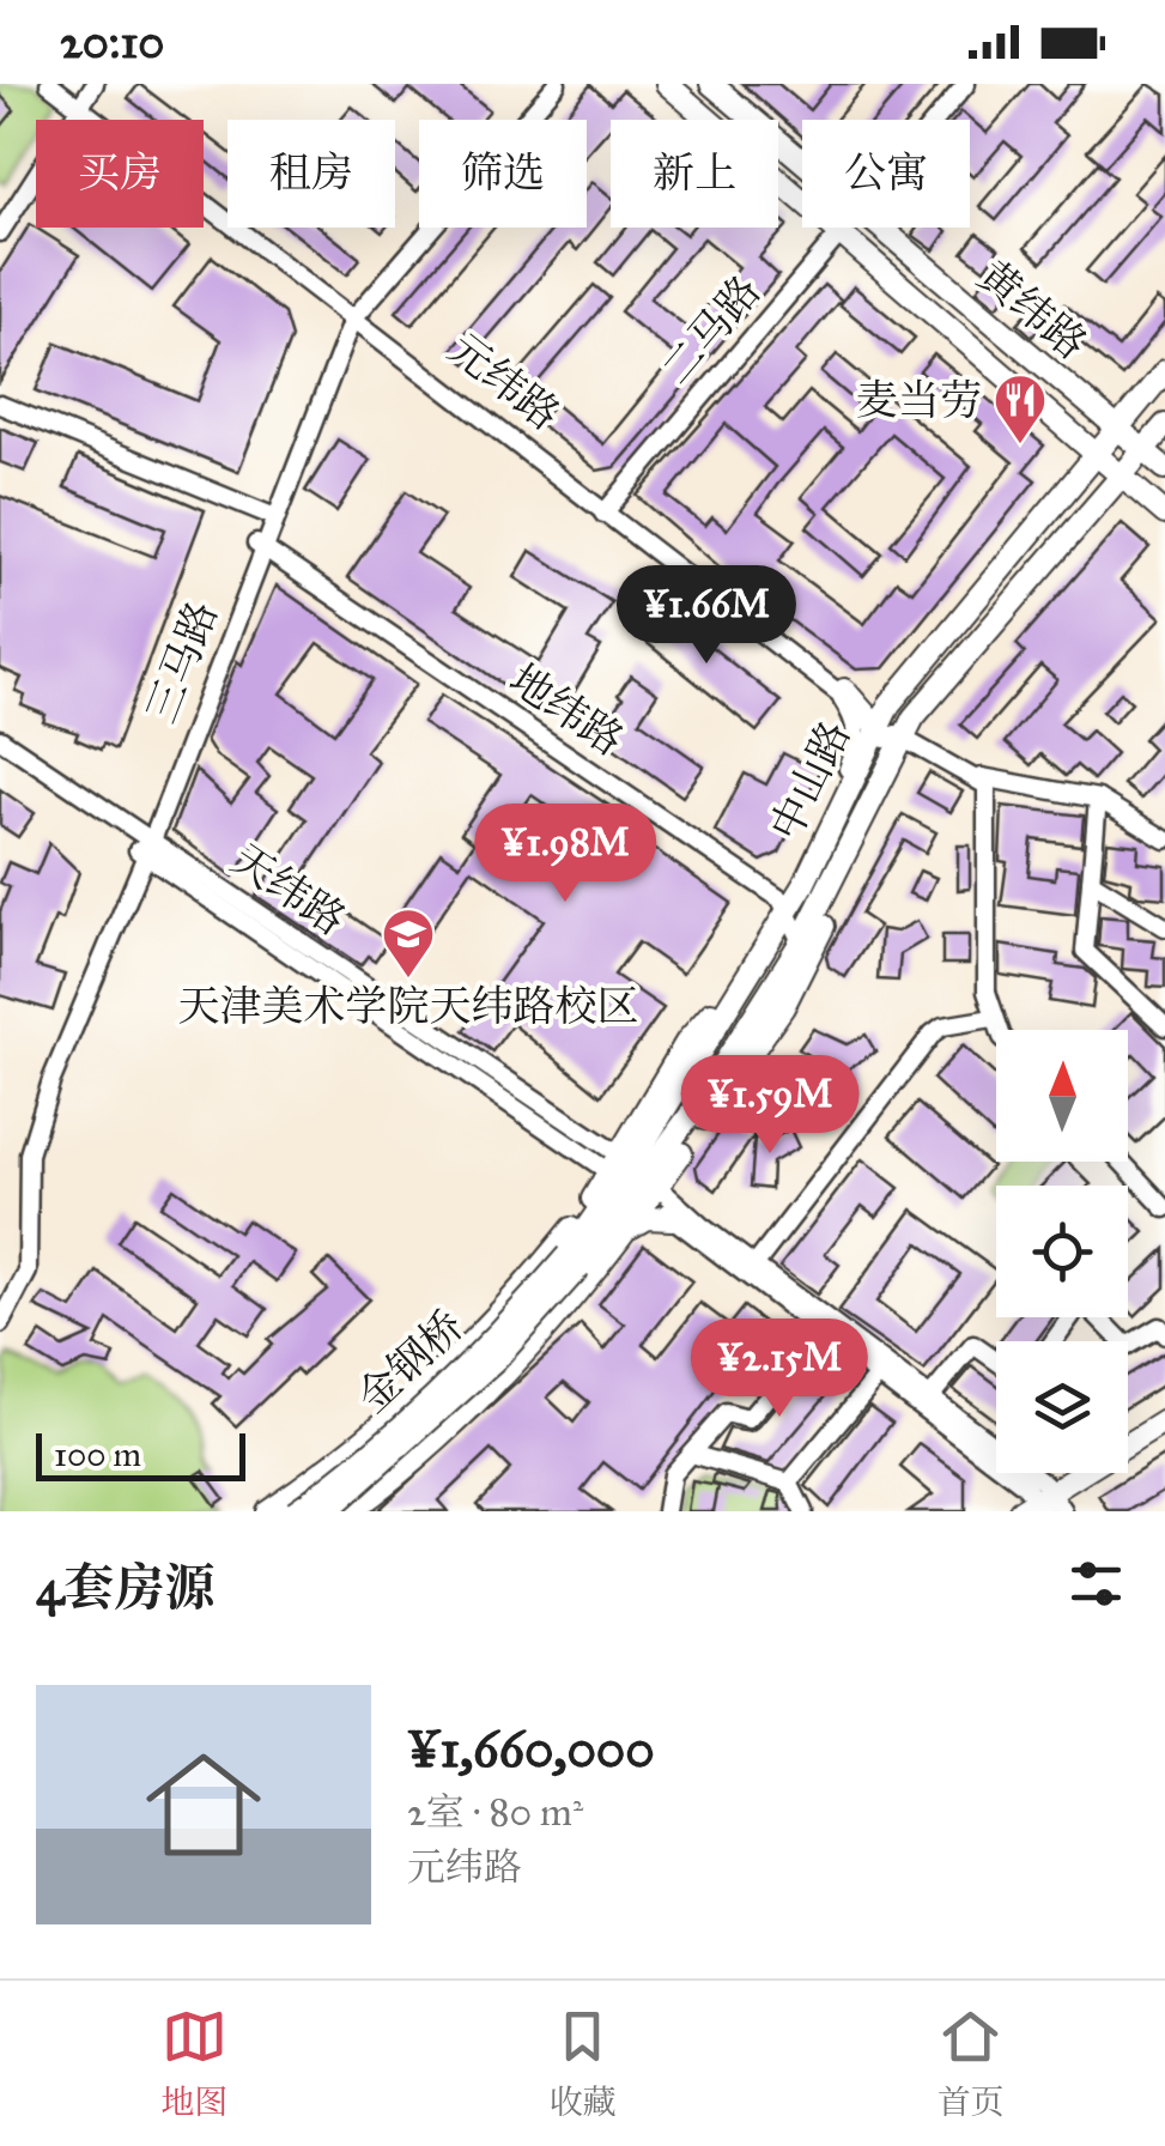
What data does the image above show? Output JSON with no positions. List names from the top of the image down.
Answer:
{
  "streets": {
    "main road": ["黄纬路", "中山路", "金钢桥"],
    "street": [
      "二马路",
      "元纬路",
      "三马路",
      "地纬路",
      "天纬路"
    ]
  },
  "crossings": [
    ["黄纬路", "二马路"],
    ["黄纬路", "中山路"],
    ["二马路", "元纬路"],
    ["元纬路", "三马路"],
    ["三马路", "地纬路"],
    ["三马路", "天纬路"],
    ["地纬路", "中山路"],
    ["中山路", "天纬路"]
  ],
  "places": {
    "restaurant": ["麦当劳"],
    "school or university": ["天津美术学院天纬路校区"]
  },
  "scale_bar": "100 m",
  "north": "top",
  "page": {
    "status": "20:10",
    "chip": [
      "买房",
      "租房",
      "筛选",
      "新上",
      "公寓"
    ],
    "price": [
      "¥1.66M",
      "¥1.98M",
      "¥1.59M",
      "¥2.15M"
    ],
    "scale": "100 m",
    "heading": "4套房源",
    "list": [
      {
        "name": "¥1,660,000",
        "note": "2室 · 80 m² · 元纬路"
      }
    ],
    "tabs": ["地图", "收藏", "首页"]
  }
}
